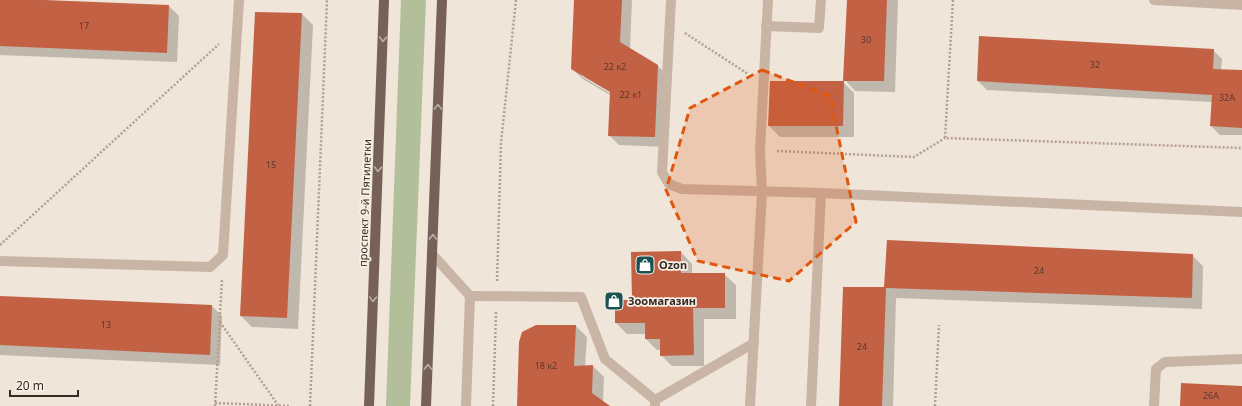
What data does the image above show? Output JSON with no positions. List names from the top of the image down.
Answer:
{
  "streets": {
    "main road": ["проспект 9-й Пятилетки"]
  },
  "places": {
    "shop": ["Ozon", "Зоомагазин"]
  },
  "house_numbers": [
    "17",
    "30",
    "32",
    "22 к2",
    "22 к1",
    "32А",
    "15",
    "24",
    "13",
    "24",
    "18 к2",
    "26А"
  ],
  "scale_bar": "20 m"
}
